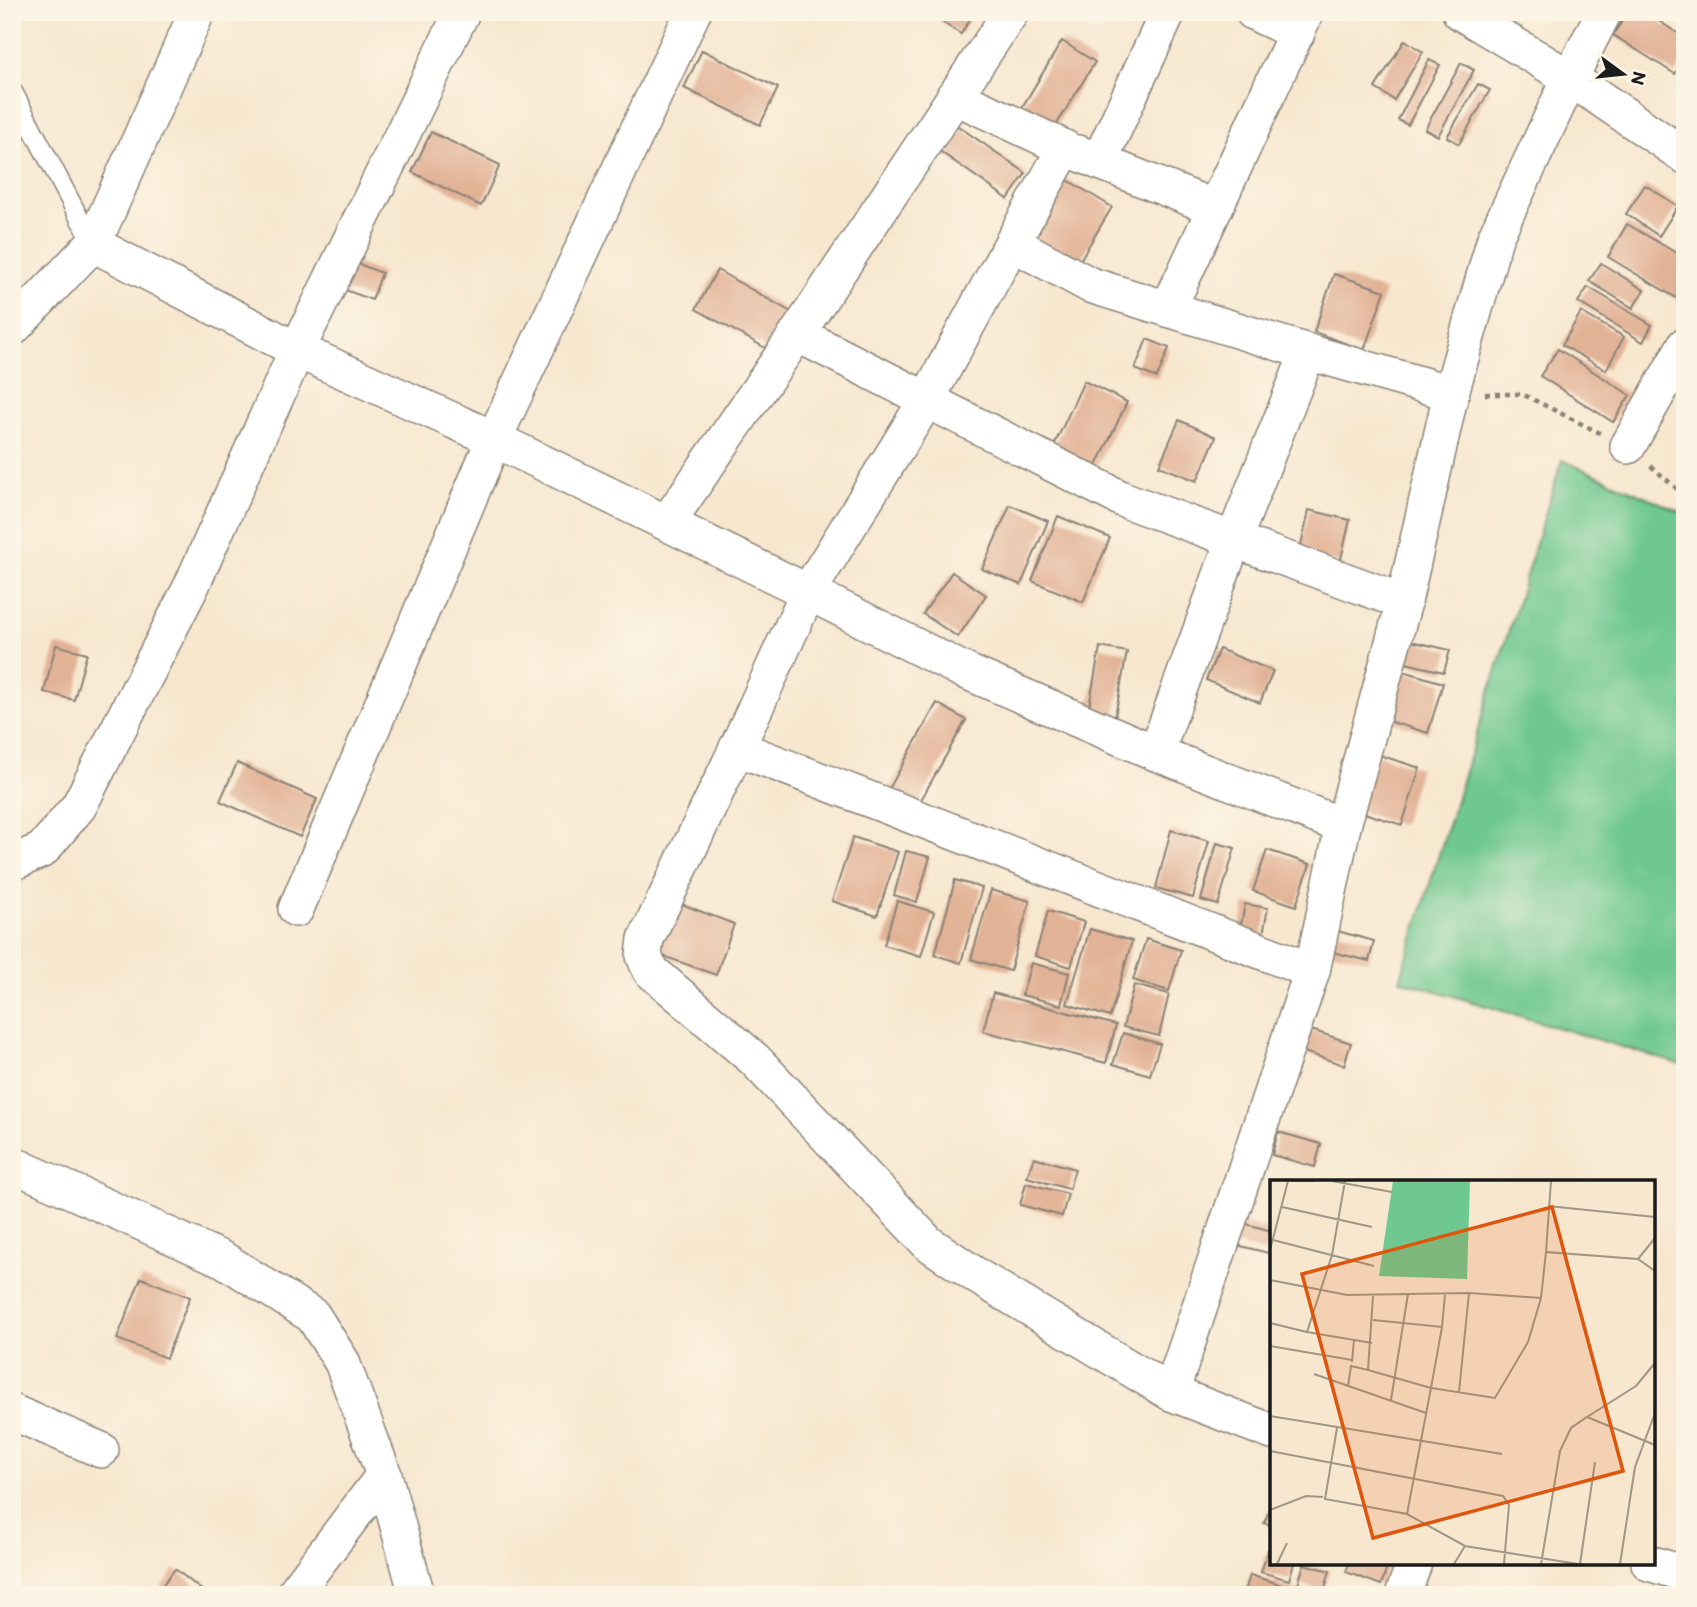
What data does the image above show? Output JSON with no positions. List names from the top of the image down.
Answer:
{
  "north": "right"
}
